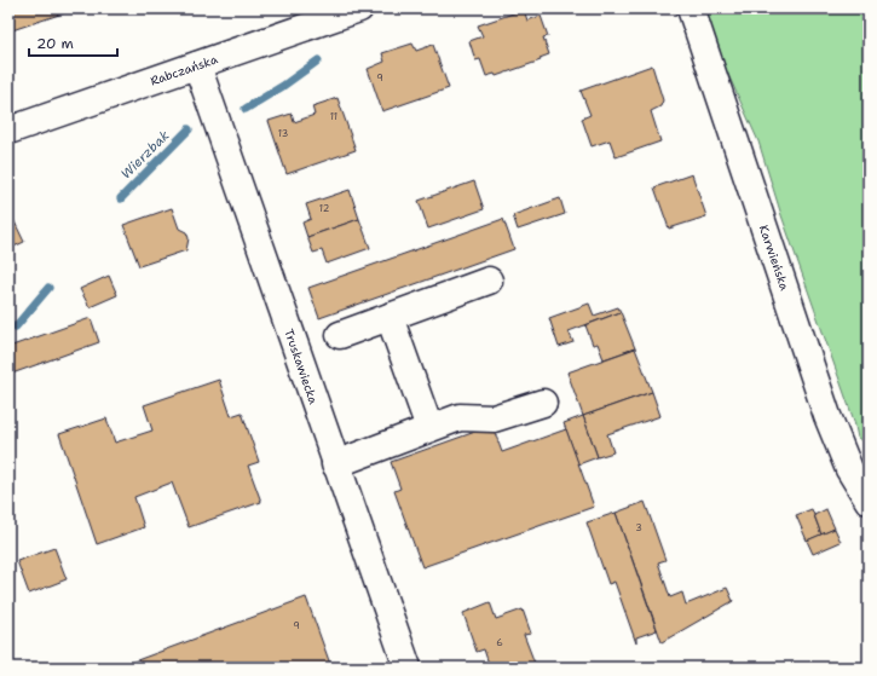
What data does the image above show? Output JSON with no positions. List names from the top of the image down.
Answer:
{
  "streets": {
    "street": ["Rabczańska", "Karwieńska", "Truskawiecka"]
  },
  "crossings": [
    ["Rabczańska", "Truskawiecka"]
  ],
  "water": ["Wierzbak"],
  "house_numbers": [
    "9",
    "11",
    "13",
    "12",
    "3",
    "9",
    "6"
  ],
  "scale_bar": "20 m"
}
